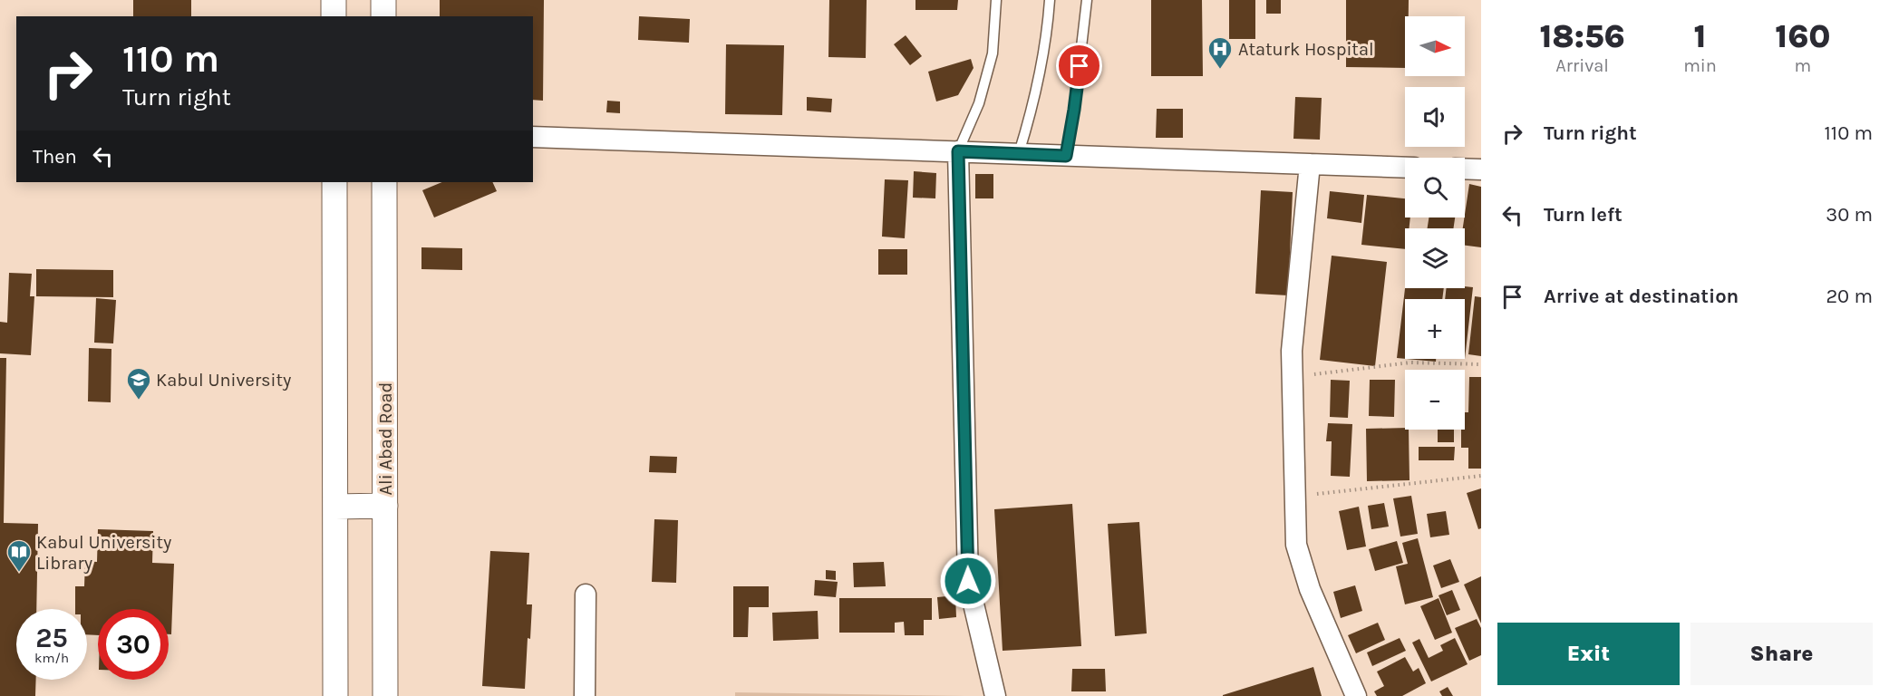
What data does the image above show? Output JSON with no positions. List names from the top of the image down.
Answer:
{
  "streets": {
    "street": ["Ali Abad Road"]
  },
  "places": {
    "hospital": ["Ataturk Hospital"],
    "school or university": ["Kabul University"],
    "library": ["Kabul University Library"]
  },
  "north": "right",
  "page": {
    "eta": [
      "18:56",
      "Arrival",
      "1",
      "min",
      "160",
      "m"
    ],
    "map_buttons": ["+", "−"],
    "turn": ["110 m", "Turn right"],
    "list": [
      {
        "name": "Turn right",
        "value": "110 m"
      },
      {
        "name": "Turn left",
        "value": "30 m"
      },
      {
        "name": "Arrive at destination",
        "value": "20 m"
      }
    ],
    "then": "Then",
    "speed": "25 km/h",
    "limit": "30",
    "buttons": ["Exit", "Share"]
  }
}
